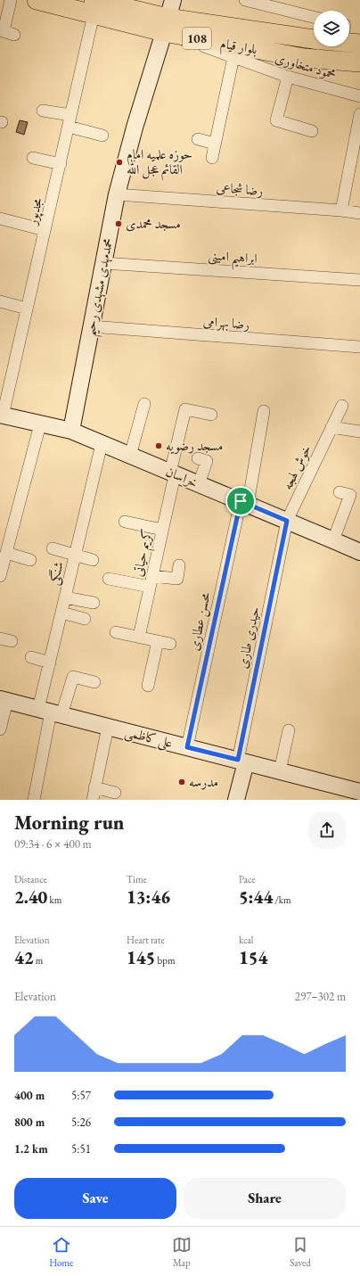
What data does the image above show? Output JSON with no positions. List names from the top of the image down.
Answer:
{
  "streets": {
    "main road": [
      "108",
      "بلوار قیام",
      "محمدمهدی مشهدی رحیم",
      "خراسان",
      "علی کاظمی"
    ],
    "street": [
      "محمود متخاوری",
      "رضا شجاعی",
      "مجدپور",
      "ابراهیم امینی",
      "رضا بهرامی",
      "خوش لهجه",
      "کریم حیاتی",
      "شنگی",
      "محسن عطاری",
      "حیدری طاری"
    ]
  },
  "crossings": [
    ["بلوار قیام", "محمود متخاوری"],
    ["بلوار قیام", "مجدپور"],
    ["بلوار قیام", "محمدمهدی مشهدی رحیم"],
    ["محمود متخاوری", "محمدمهدی مشهدی رحیم"],
    ["رضا شجاعی", "محمدمهدی مشهدی رحیم"],
    ["مجدپور", "خراسان"],
    ["ابراهیم امینی", "محمدمهدی مشهدی رحیم"],
    ["محمدمهدی مشهدی رحیم", "رضا بهرامی"],
    ["محمدمهدی مشهدی رحیم", "خراسان"],
    ["خوش لهجه", "خراسان"],
    ["خوش لهجه", "حیدری طاری"],
    ["خراسان", "کریم حیاتی"],
    ["خراسان", "شنگی"],
    ["خراسان", "محسن عطاری"],
    ["خراسان", "حیدری طاری"],
    ["شنگی", "علی کاظمی"],
    ["محسن عطاری", "علی کاظمی"],
    ["حیدری طاری", "علی کاظمی"]
  ],
  "places": [
    "حوزه علمیه امام القائم عجل الله",
    "مسجد محمدی",
    "مسجد رضویه",
    "مدرسه"
  ],
  "page": {
    "heading": ["Morning run", "09:34 · 6 × 400 m"],
    "stats": [
      ["Distance", "2.40 km"],
      ["Time", "13:46"],
      ["Pace", "5:44 /km"],
      ["Elevation", "42 m"],
      ["Heart rate", "145 bpm"],
      ["kcal", "154"]
    ],
    "chart": ["Elevation", "297–302 m"],
    "list": [
      {
        "name": "400 m",
        "note": "5:57"
      },
      {
        "name": "800 m",
        "note": "5:26"
      },
      {
        "name": "1.2 km",
        "note": "5:51"
      }
    ],
    "buttons": ["Save", "Share"],
    "tabs": ["Home", "Map", "Saved"]
  }
}
